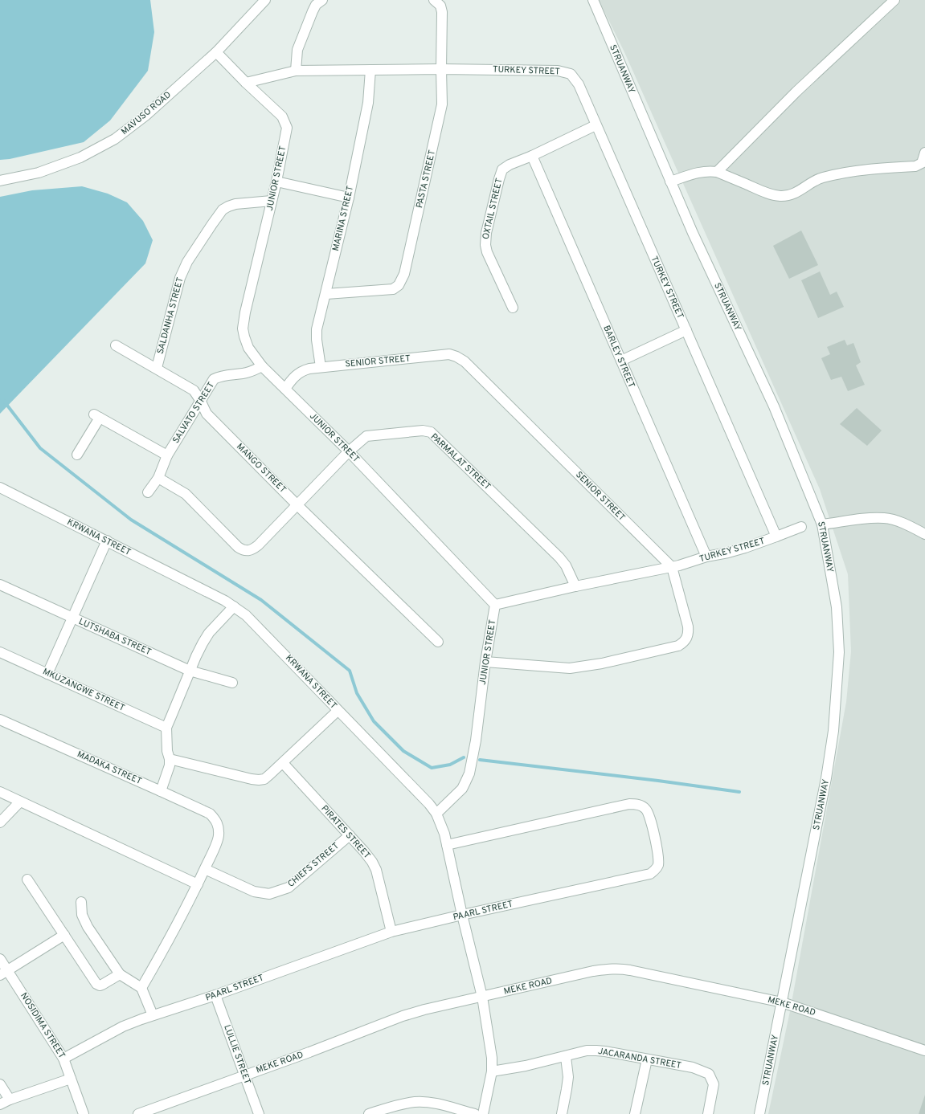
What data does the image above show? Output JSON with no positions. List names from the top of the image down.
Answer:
{
  "streets": {
    "street": [
      "STRUANWAY",
      "TURKEY STREET",
      "MAVUSO ROAD",
      "JUNIOR STREET",
      "PASTA STREET",
      "OXTAIL STREET",
      "MARINA STREET",
      "SALDANHA STREET",
      "BARLEY STREET",
      "SENIOR STREET",
      "SALVATO STREET",
      "PARMALAT STREET",
      "MANGO STREET",
      "KRWANA STREET",
      "LUTSHABA STREET",
      "MKUZANGWE STREET",
      "MADAKA STREET",
      "PIRATES STREET",
      "CHIEFS STREET",
      "PAARL STREET",
      "MEKE ROAD",
      "NOSIDIMA STREET",
      "LULLIE STREET",
      "JACARANDA STREET"
    ]
  },
  "crossings": [
    ["STRUANWAY", "MEKE ROAD"],
    ["TURKEY STREET", "JUNIOR STREET"],
    ["TURKEY STREET", "PASTA STREET"],
    ["TURKEY STREET", "OXTAIL STREET"],
    ["TURKEY STREET", "MARINA STREET"],
    ["TURKEY STREET", "BARLEY STREET"],
    ["TURKEY STREET", "SENIOR STREET"],
    ["TURKEY STREET", "PARMALAT STREET"],
    ["MAVUSO ROAD", "JUNIOR STREET"],
    ["JUNIOR STREET", "SALDANHA STREET"],
    ["JUNIOR STREET", "SENIOR STREET"],
    ["JUNIOR STREET", "SALVATO STREET"],
    ["JUNIOR STREET", "PARMALAT STREET"],
    ["JUNIOR STREET", "KRWANA STREET"],
    ["PASTA STREET", "MARINA STREET"],
    ["OXTAIL STREET", "BARLEY STREET"],
    ["MARINA STREET", "SENIOR STREET"],
    ["SALDANHA STREET", "MANGO STREET"],
    ["SALVATO STREET", "PARMALAT STREET"],
    ["SALVATO STREET", "MANGO STREET"],
    ["PARMALAT STREET", "MANGO STREET"],
    ["KRWANA STREET", "PAARL STREET"],
    ["KRWANA STREET", "MEKE ROAD"],
    ["KRWANA STREET", "JACARANDA STREET"],
    ["MADAKA STREET", "CHIEFS STREET"],
    ["PIRATES STREET", "CHIEFS STREET"],
    ["PIRATES STREET", "PAARL STREET"],
    ["PAARL STREET", "NOSIDIMA STREET"],
    ["PAARL STREET", "LULLIE STREET"],
    ["MEKE ROAD", "LULLIE STREET"]
  ]
}
